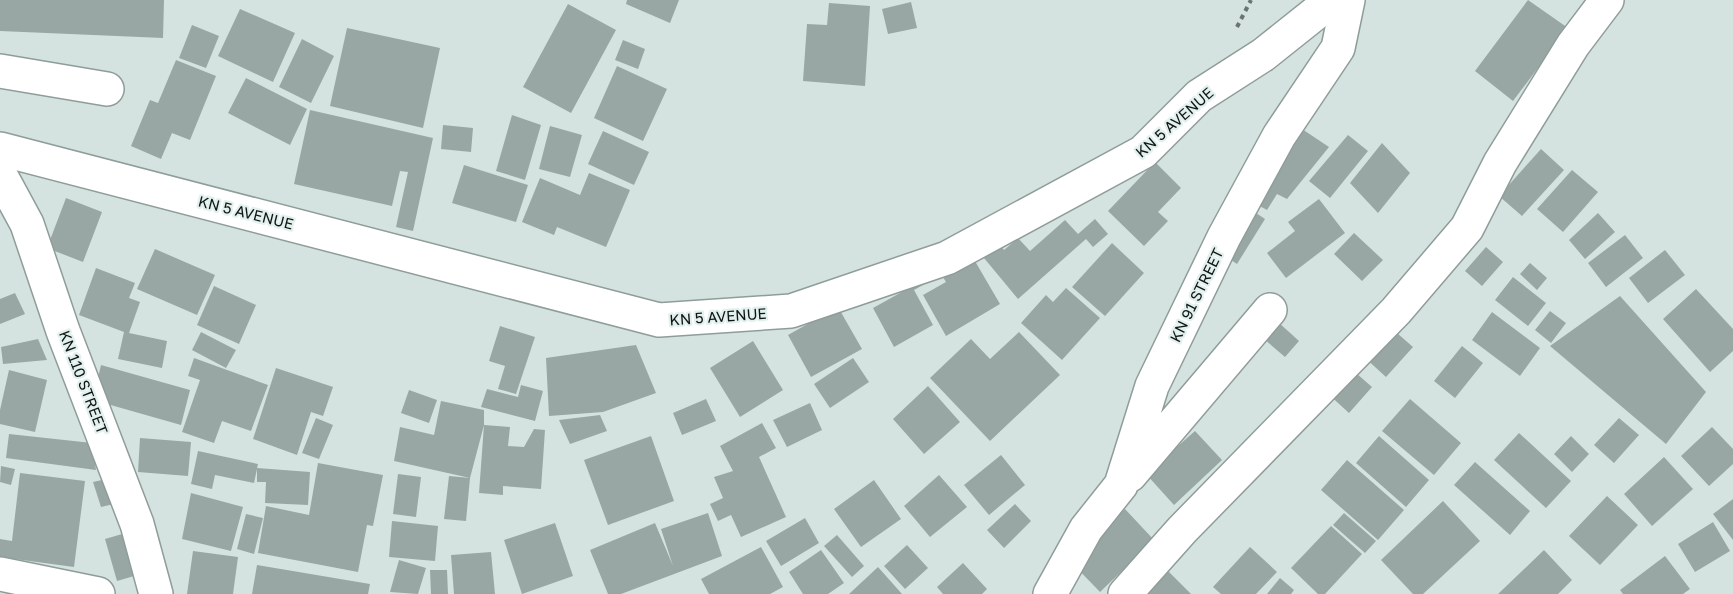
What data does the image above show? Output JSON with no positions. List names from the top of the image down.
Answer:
{
  "streets": {
    "street": ["KN 5 AVENUE", "KN 91 STREET", "KN 110 STREET"]
  }
}
